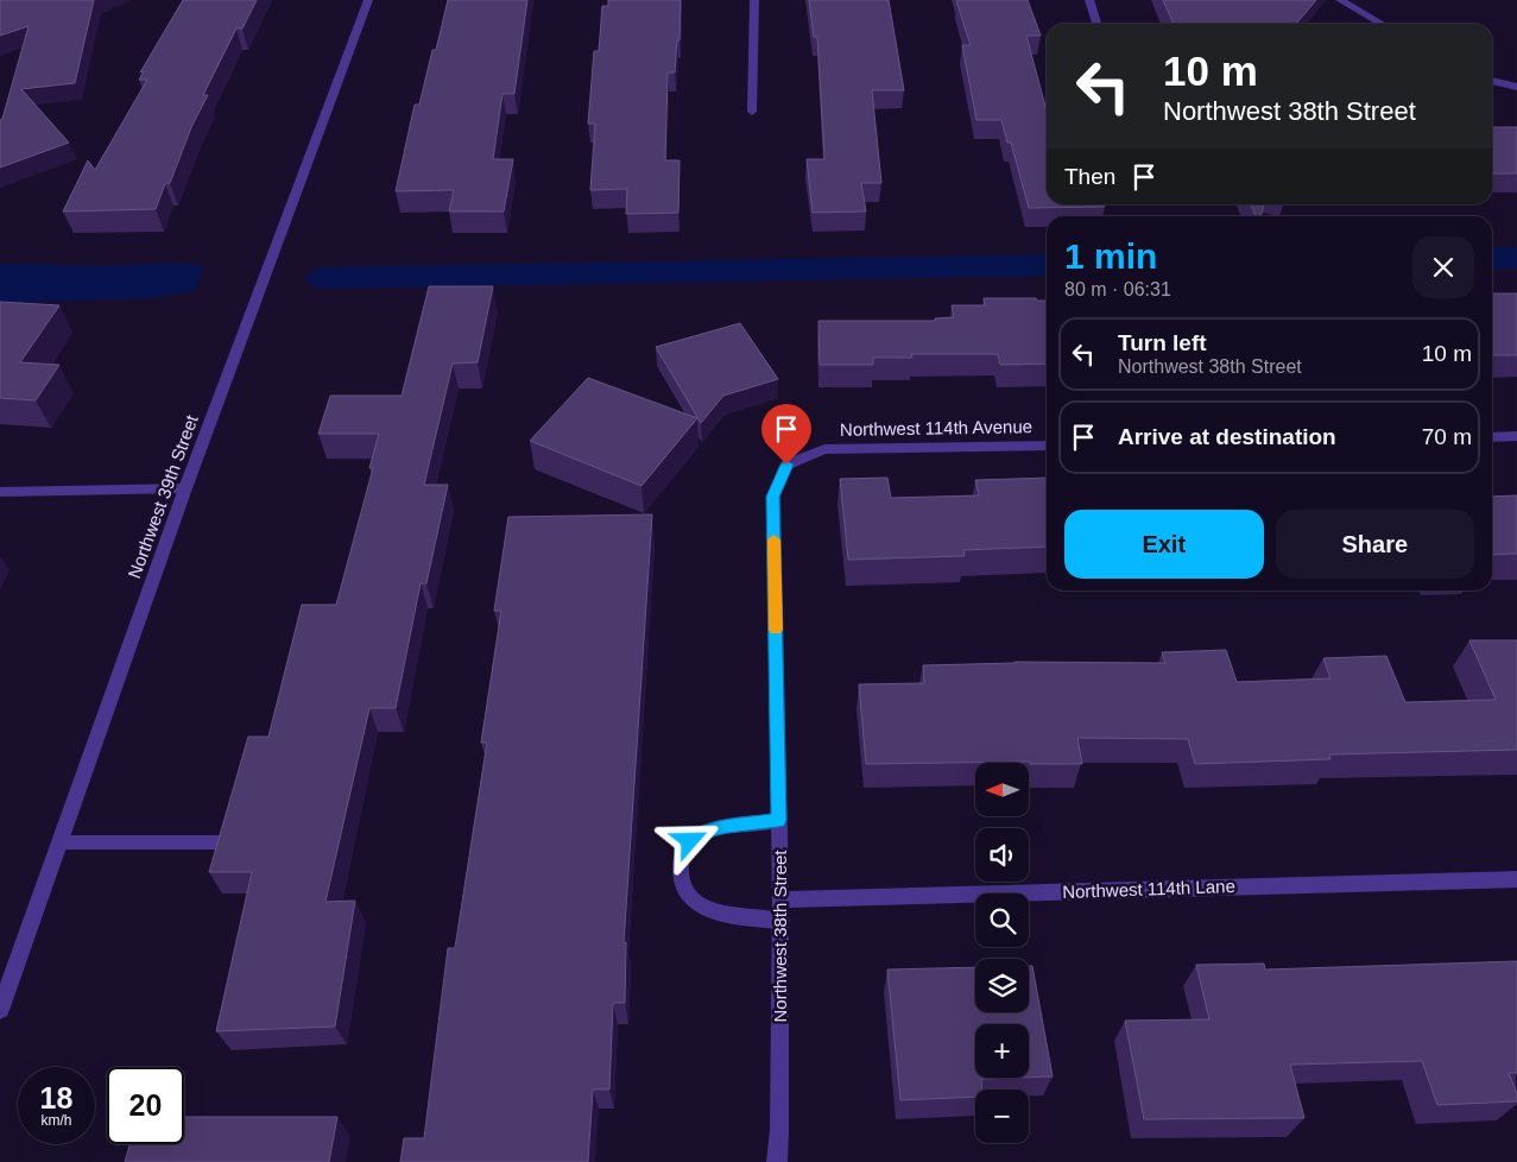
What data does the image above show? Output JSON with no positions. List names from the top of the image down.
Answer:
{
  "streets": {
    "street": [
      "Northwest 114th Avenue",
      "Northwest 39th Street",
      "Northwest 114th Lane",
      "Northwest 38th Street"
    ]
  },
  "crossings": [
    ["Northwest 114th Avenue", "Northwest 38th Street"],
    ["Northwest 114th Lane", "Northwest 38th Street"]
  ],
  "north": "left",
  "page": {
    "turn": ["10 m", "Northwest 38th Street"],
    "then": "Then",
    "heading": ["1 min", "80 m · 06:31"],
    "list": [
      {
        "name": "Turn left",
        "note": "Northwest 38th Street",
        "value": "10 m"
      },
      {
        "name": "Arrive at destination",
        "value": "70 m"
      }
    ],
    "buttons": ["Exit", "Share"],
    "map_buttons": ["+", "−"],
    "speed": "18 km/h",
    "limit": "20"
  }
}
